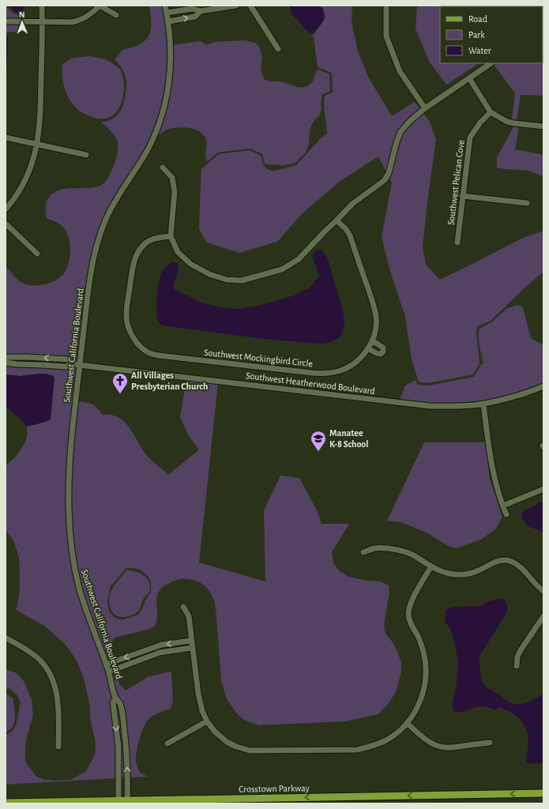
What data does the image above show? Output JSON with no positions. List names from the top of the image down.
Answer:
{
  "streets": {
    "main road": ["Crosstown Parkway"],
    "street": [
      "Southwest Pelican Cove",
      "Southwest California Boulevard",
      "Southwest Mockingbird Circle",
      "Southwest Heatherwood Boulevard"
    ]
  },
  "crossings": [
    ["Southwest California Boulevard", "Southwest Heatherwood Boulevard"],
    ["Southwest California Boulevard", "Crosstown Parkway"]
  ],
  "one_way": ["Crosstown Parkway"],
  "places": {
    "church": ["All Villages Presbyterian Church"],
    "school or university": ["Manatee K-8 School"]
  },
  "legend": ["Road", "Park", "Water"],
  "north": "top"
}
